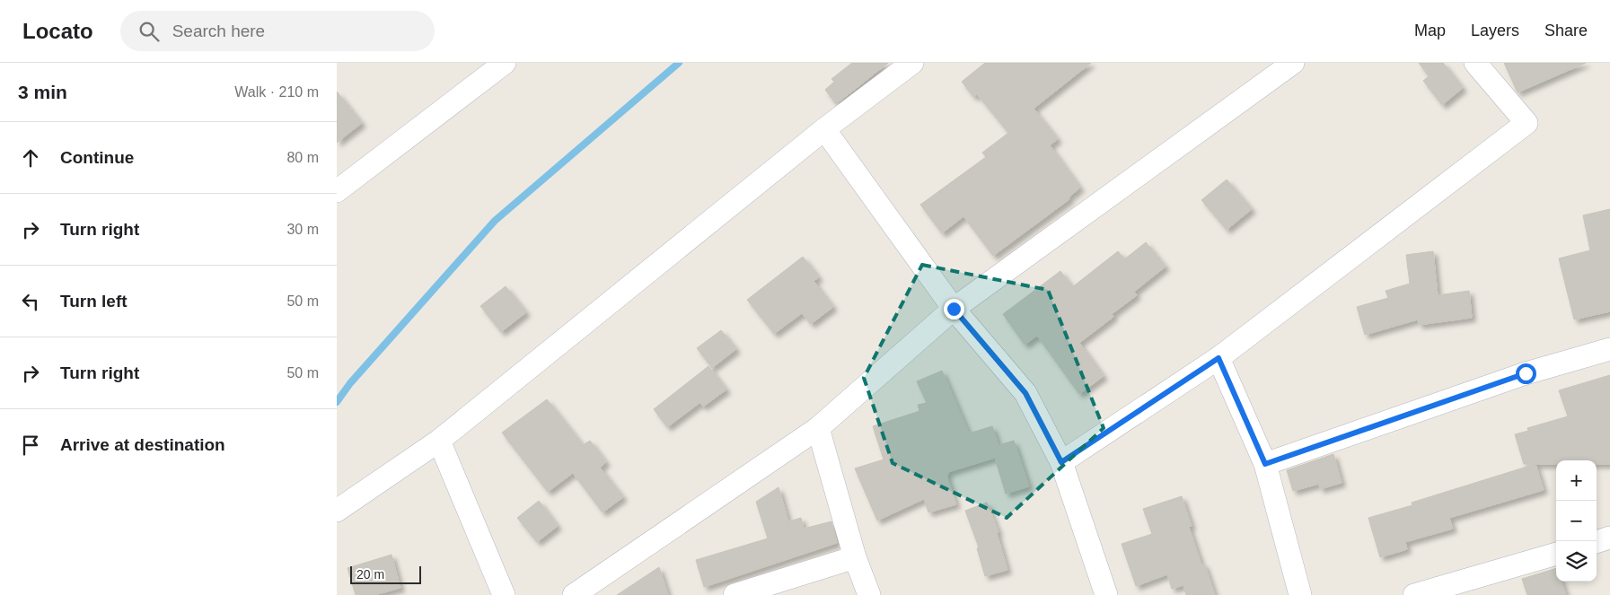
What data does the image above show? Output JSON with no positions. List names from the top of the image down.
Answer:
{
  "scale_bar": "20 m",
  "page": {
    "header": "Locato",
    "search": "Search here",
    "nav": ["Map", "Layers", "Share"],
    "heading": ["3 min", "Walk · 210 m"],
    "list": [
      ["Continue", "80 m"],
      ["Turn right", "30 m"],
      ["Turn left", "50 m"],
      ["Turn right", "50 m"],
      "Arrive at destination"
    ],
    "map_buttons": ["+", "−"],
    "scale": "20 m"
  }
}
